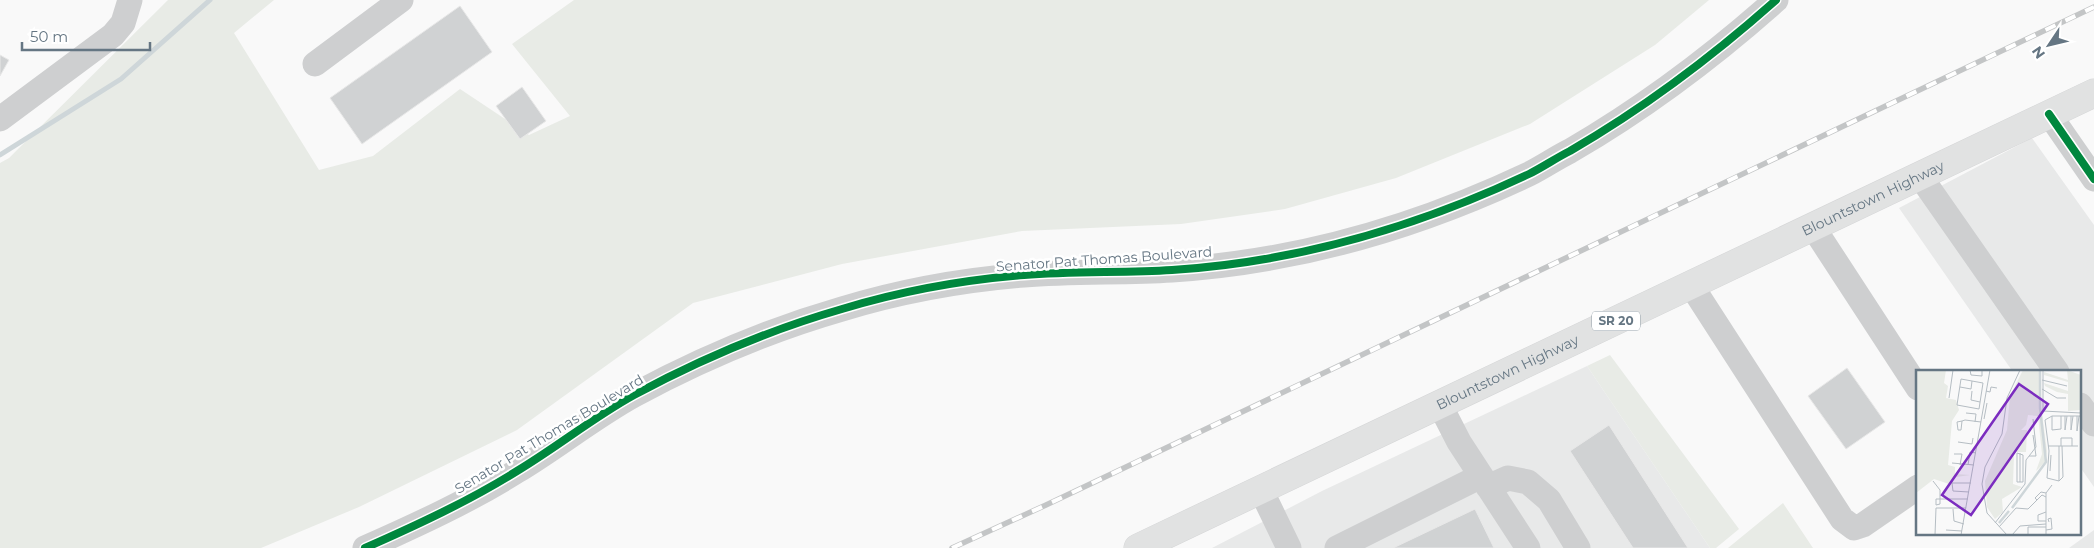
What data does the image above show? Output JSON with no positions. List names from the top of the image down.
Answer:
{
  "streets": {
    "main road": ["Blountstown Highway", "SR 20"],
    "street": ["Senator Pat Thomas Boulevard"]
  },
  "scale_bar": "50 m",
  "north": "bottom left"
}
